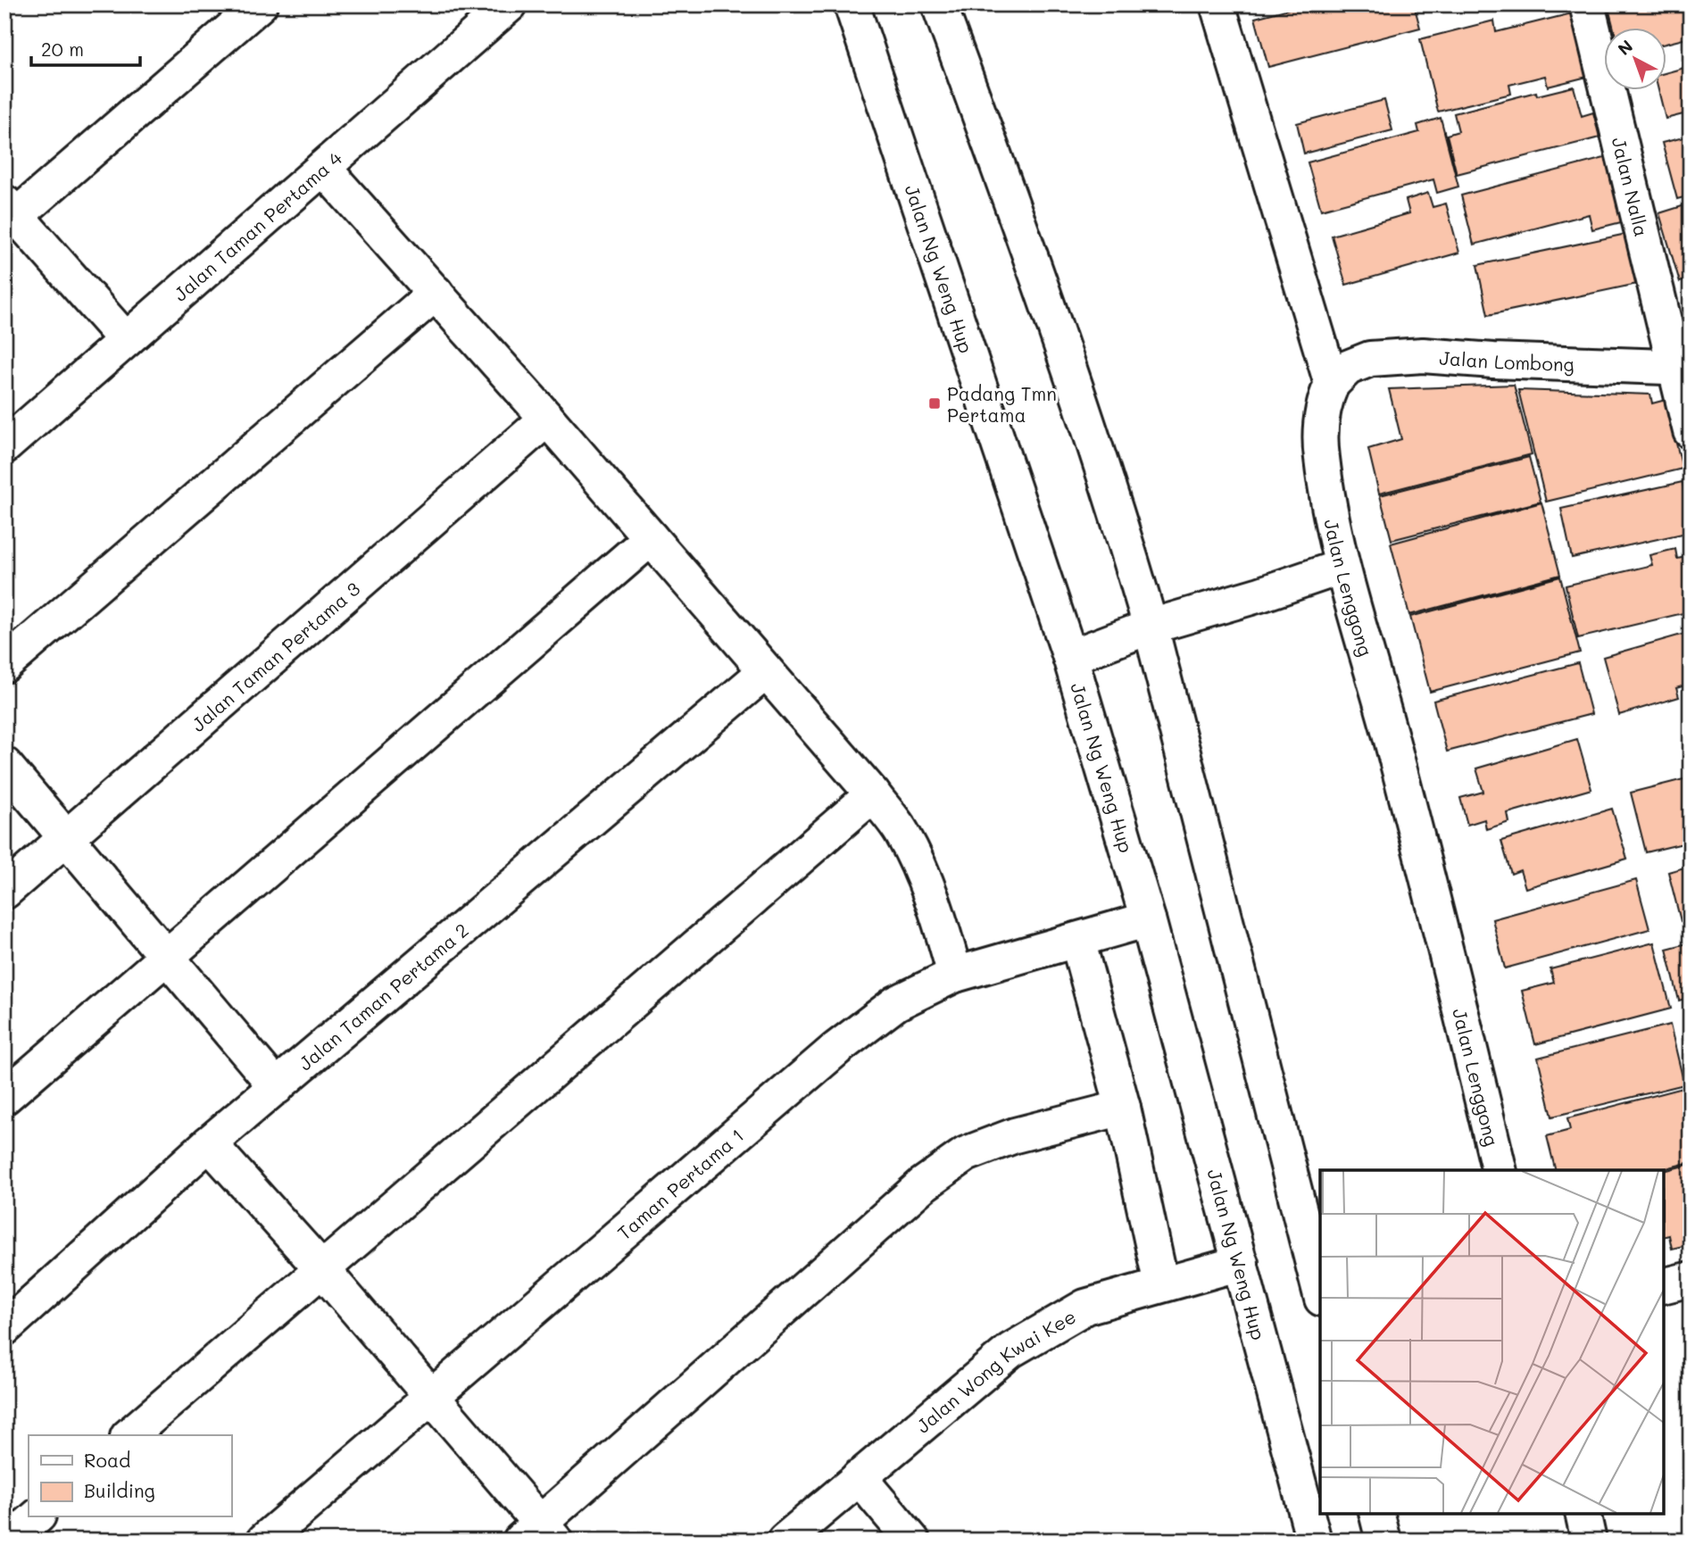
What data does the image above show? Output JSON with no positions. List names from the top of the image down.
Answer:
{
  "streets": {
    "street": [
      "Jalan Nalla",
      "Jalan Taman Pertama 4",
      "Jalan Ng Weng Hup",
      "Jalan Lombong",
      "Jalan Lenggong",
      "Jalan Taman Pertama 3",
      "Jalan Taman Pertama 2",
      "Taman Pertama 1",
      "Jalan Wong Kwai Kee"
    ]
  },
  "crossings": [
    ["Jalan Nalla", "Jalan Lombong"],
    ["Jalan Ng Weng Hup", "Taman Pertama 1"],
    ["Jalan Ng Weng Hup", "Jalan Wong Kwai Kee"],
    ["Jalan Lombong", "Jalan Lenggong"]
  ],
  "places": {
    "transit": ["Padang Tmn Pertama"]
  },
  "legend": ["Road", "Building"],
  "scale_bar": "20 m",
  "north": "top left"
}
